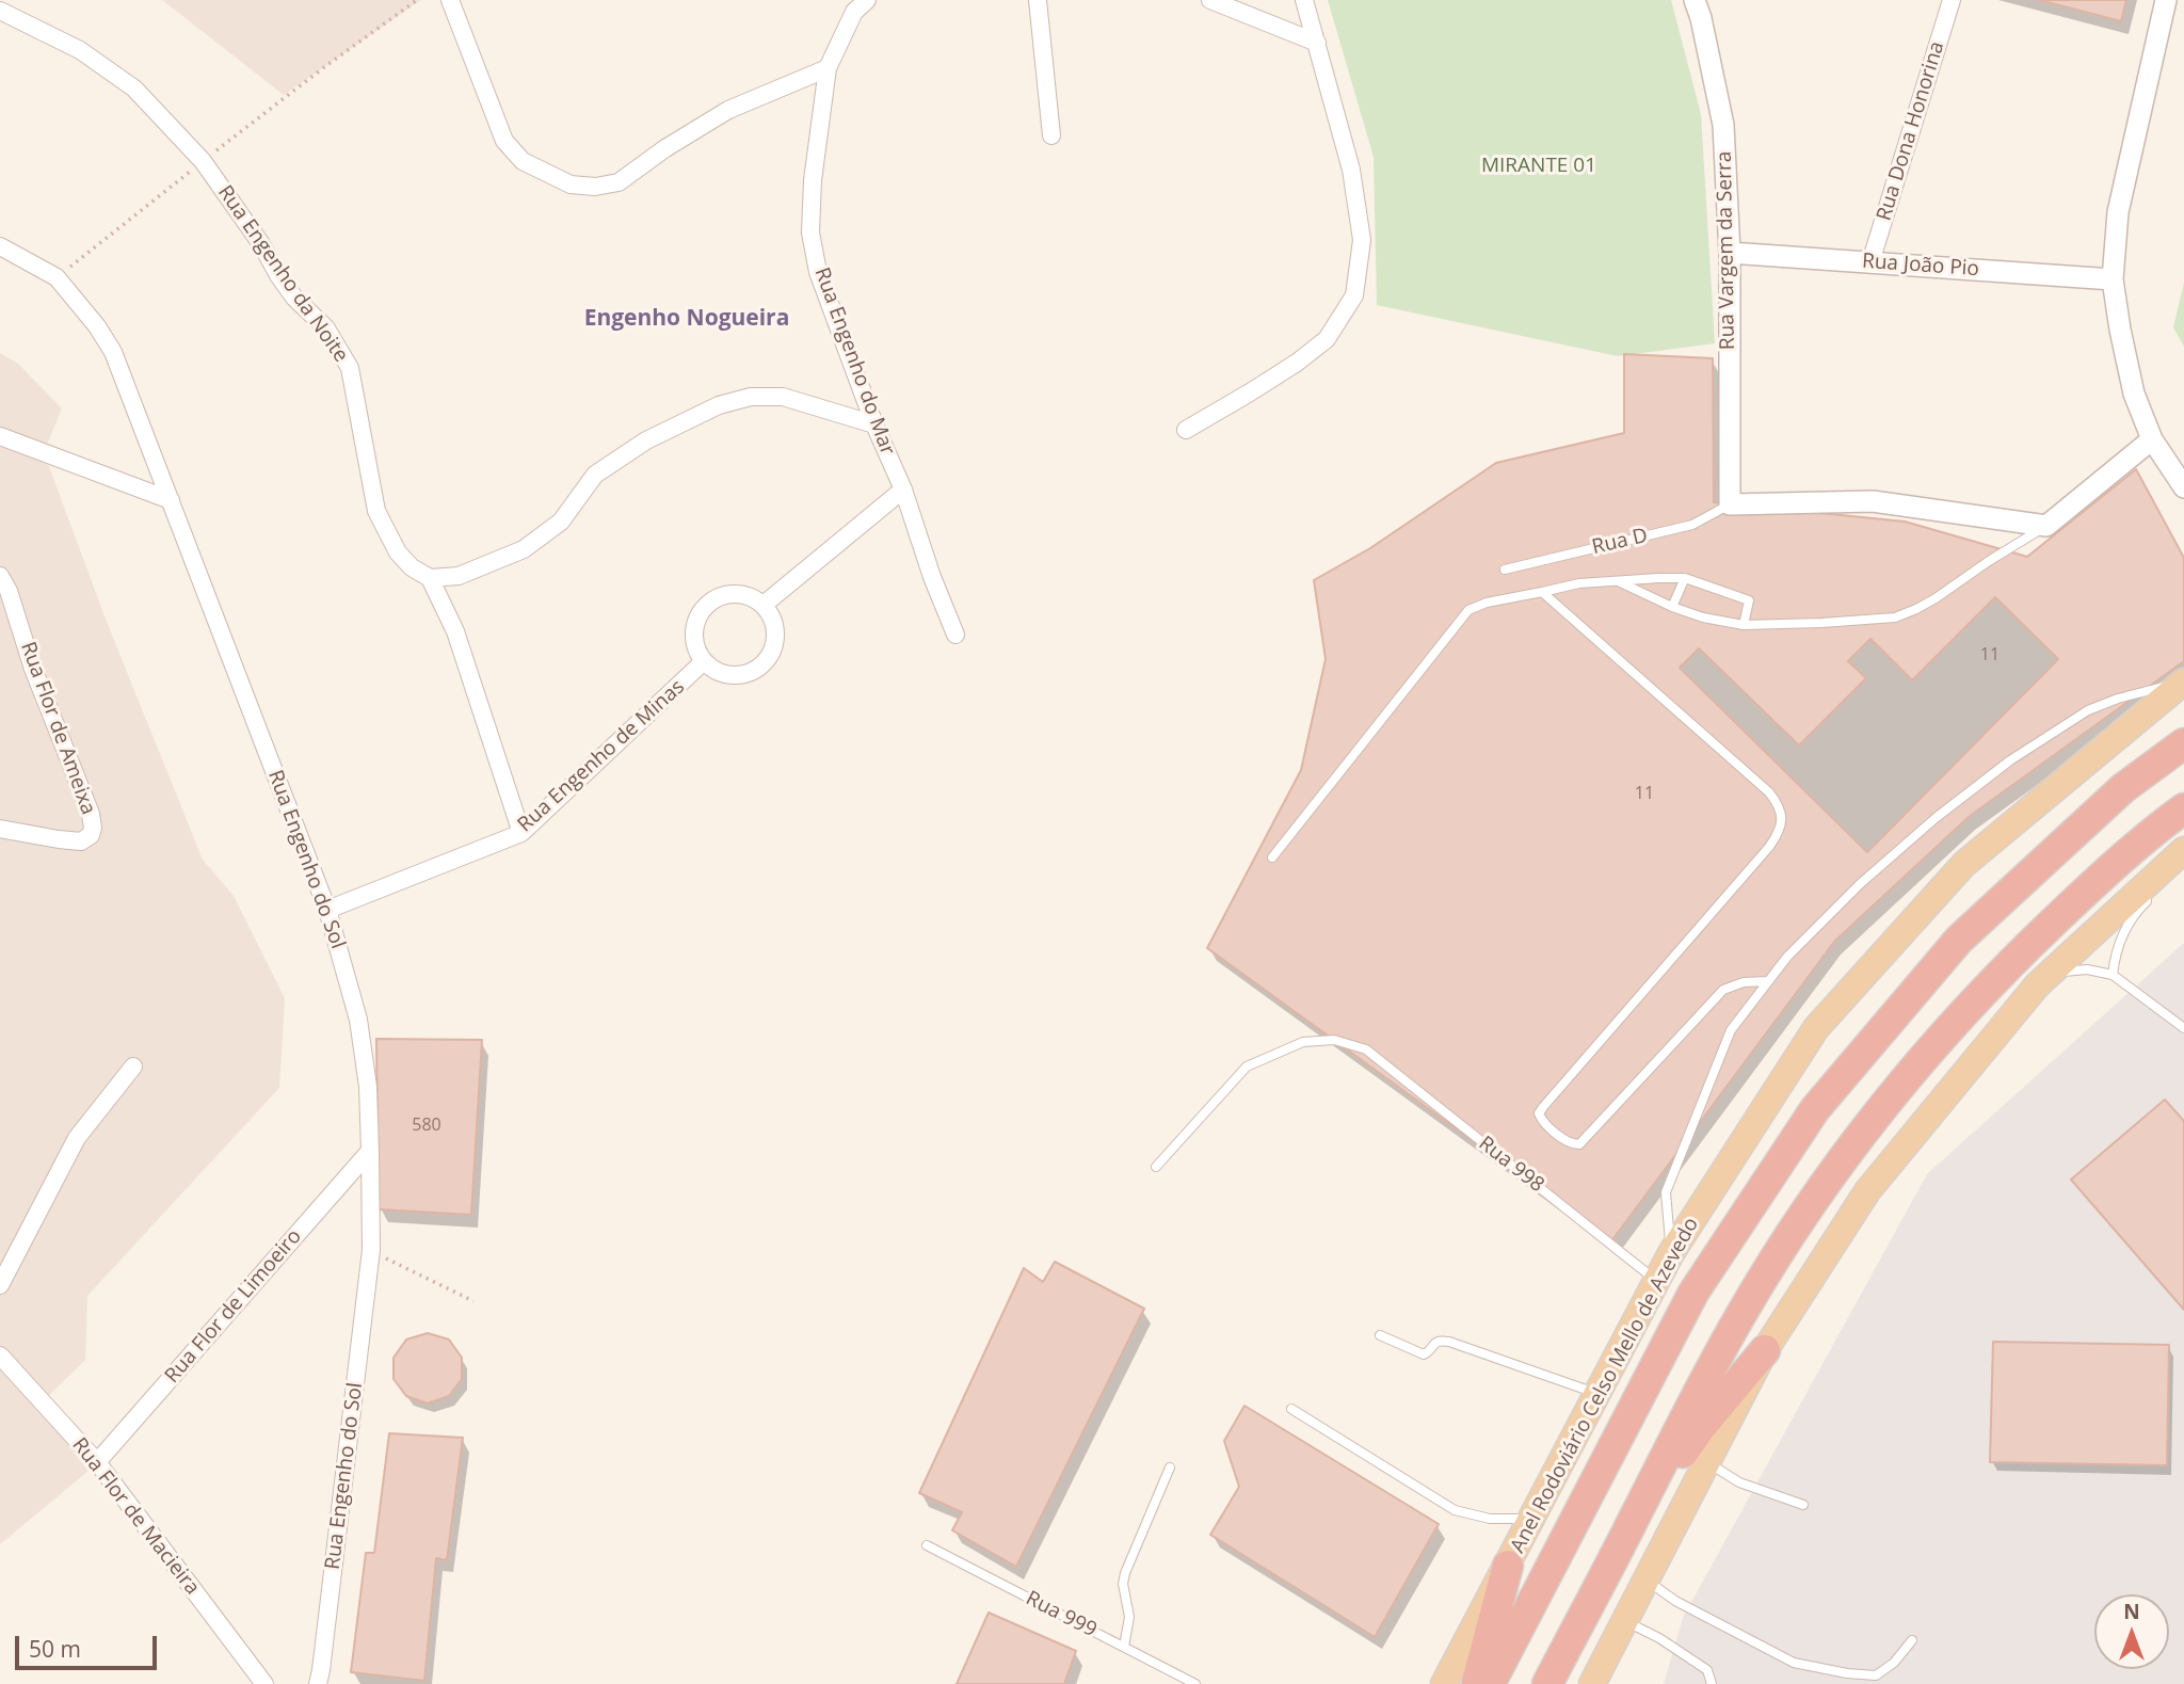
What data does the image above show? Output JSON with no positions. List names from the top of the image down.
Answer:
{
  "streets": {
    "highway": ["Anel Rodoviário Celso Mello de Azevedo"],
    "street": [
      "Rua Dona Honorina",
      "Rua Vargem da Serra",
      "Rua João Pio",
      "Rua Engenho da Noite",
      "Rua Engenho do Mar",
      "Rua Flor de Ameixa",
      "Rua Engenho de Minas",
      "Rua Engenho do Sol",
      "Rua Flor de Limoeiro",
      "Rua Flor de Macieira"
    ],
    "lane": ["Rua D", "Rua 998", "Rua 999"]
  },
  "crossings": [
    ["Rua Dona Honorina", "Rua João Pio"],
    ["Rua Vargem da Serra", "Rua João Pio"],
    ["Rua Vargem da Serra", "Rua D"],
    ["Rua Engenho de Minas", "Rua Engenho do Sol"],
    ["Rua Engenho do Sol", "Rua Flor de Limoeiro"],
    ["Rua 998", "Anel Rodoviário Celso Mello de Azevedo"],
    ["Rua Flor de Limoeiro", "Rua Flor de Macieira"]
  ],
  "districts": ["Engenho Nogueira"],
  "parks": ["MIRANTE 01"],
  "house_numbers": ["11", "11", "580"],
  "scale_bar": "50 m",
  "north": "top"
}
